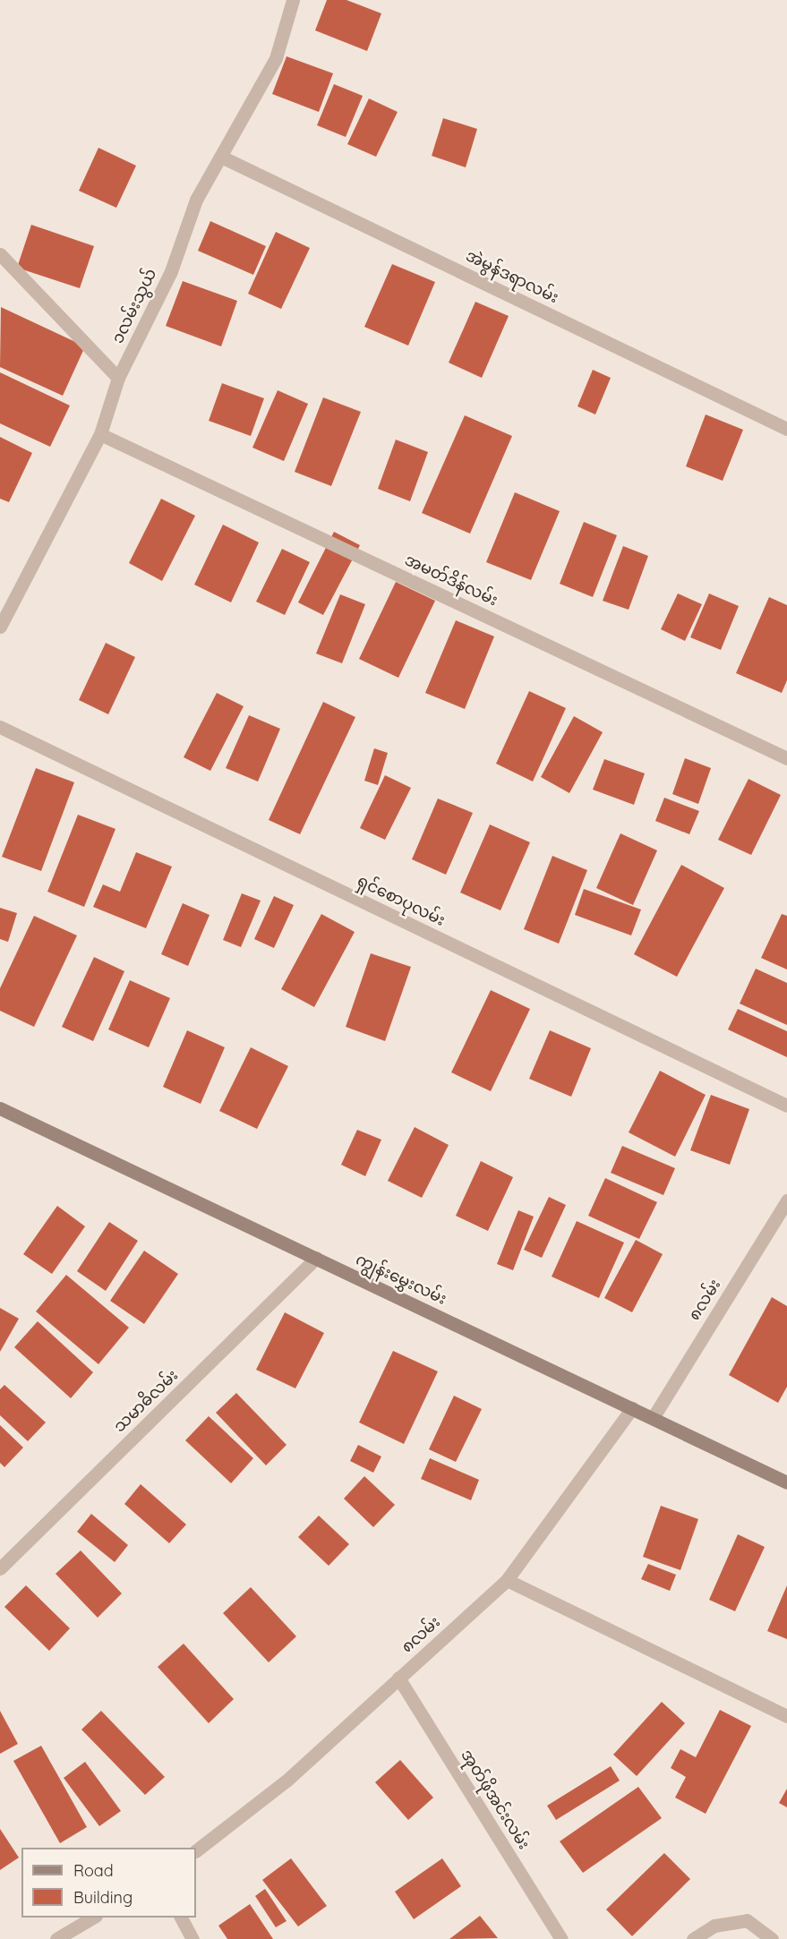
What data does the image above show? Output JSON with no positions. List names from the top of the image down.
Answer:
{
  "streets": {
    "street": [
      "အဲမွန်ဒရာလမ်း",
      "၁လမ်းသွယ်",
      "အမတ်ဒိန်လမ်း",
      "ရှင်စောပုလမ်း",
      "ကျွန်းမွှေးလမ်း",
      "၈လမ်း",
      "သမာဓိလမ်း",
      "အုတ်ဖိုအင်းလမ်း"
    ]
  },
  "crossings": [
    ["အဲမွန်ဒရာလမ်း", "၁လမ်းသွယ်"],
    ["၁လမ်းသွယ်", "အမတ်ဒိန်လမ်း"],
    ["ကျွန်းမွှေးလမ်း", "၈လမ်း"],
    ["ကျွန်းမွှေးလမ်း", "သမာဓိလမ်း"],
    ["၈လမ်း", "အုတ်ဖိုအင်းလမ်း"]
  ],
  "legend": ["Road", "Building"]
}
